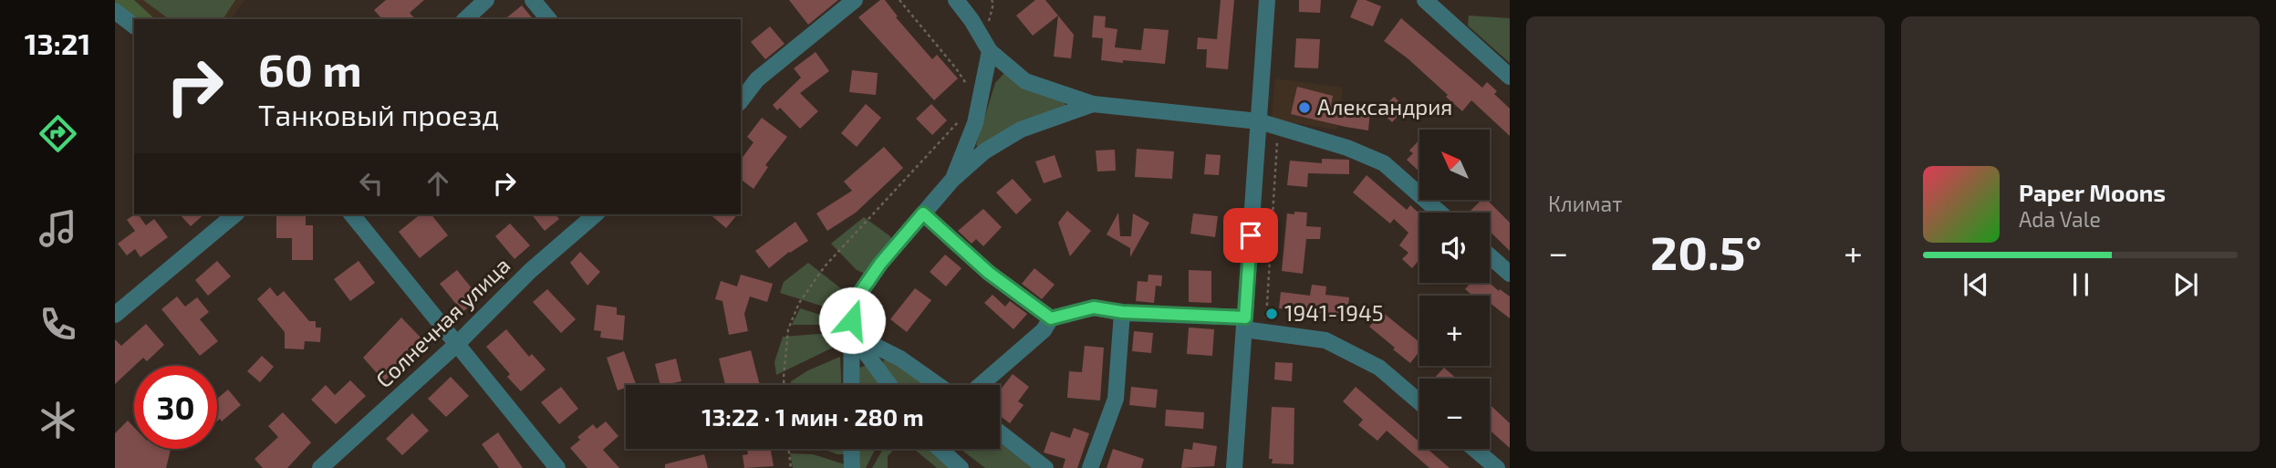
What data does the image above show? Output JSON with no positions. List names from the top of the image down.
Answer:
{
  "streets": {
    "street": ["Солнечная улица"]
  },
  "places": ["Александрия", "1941-1945"],
  "north": "top left",
  "page": {
    "tabs": "13:21",
    "tile": "Климат",
    "turn": ["60 m", "Танковый проезд"],
    "map_buttons": ["+", "−"],
    "song": ["Paper Moons", "Ada Vale"],
    "heat": ["−", "20.5°", "+"],
    "limit": "30",
    "trip": "13:22 · 1 мин · 280 m"
  }
}
